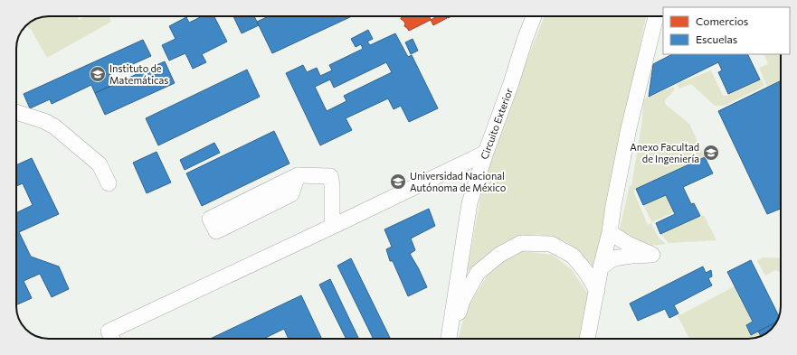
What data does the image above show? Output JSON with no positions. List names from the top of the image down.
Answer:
{
  "streets": {
    "street": ["Circuito Exterior"]
  },
  "places": {
    "school or university": ["Instituto de Matemáticas", "Anexo Facultad de Ingeniería", "Universidad Nacional Autónoma de México"]
  },
  "legend": ["Comercios", "Escuelas"]
}
